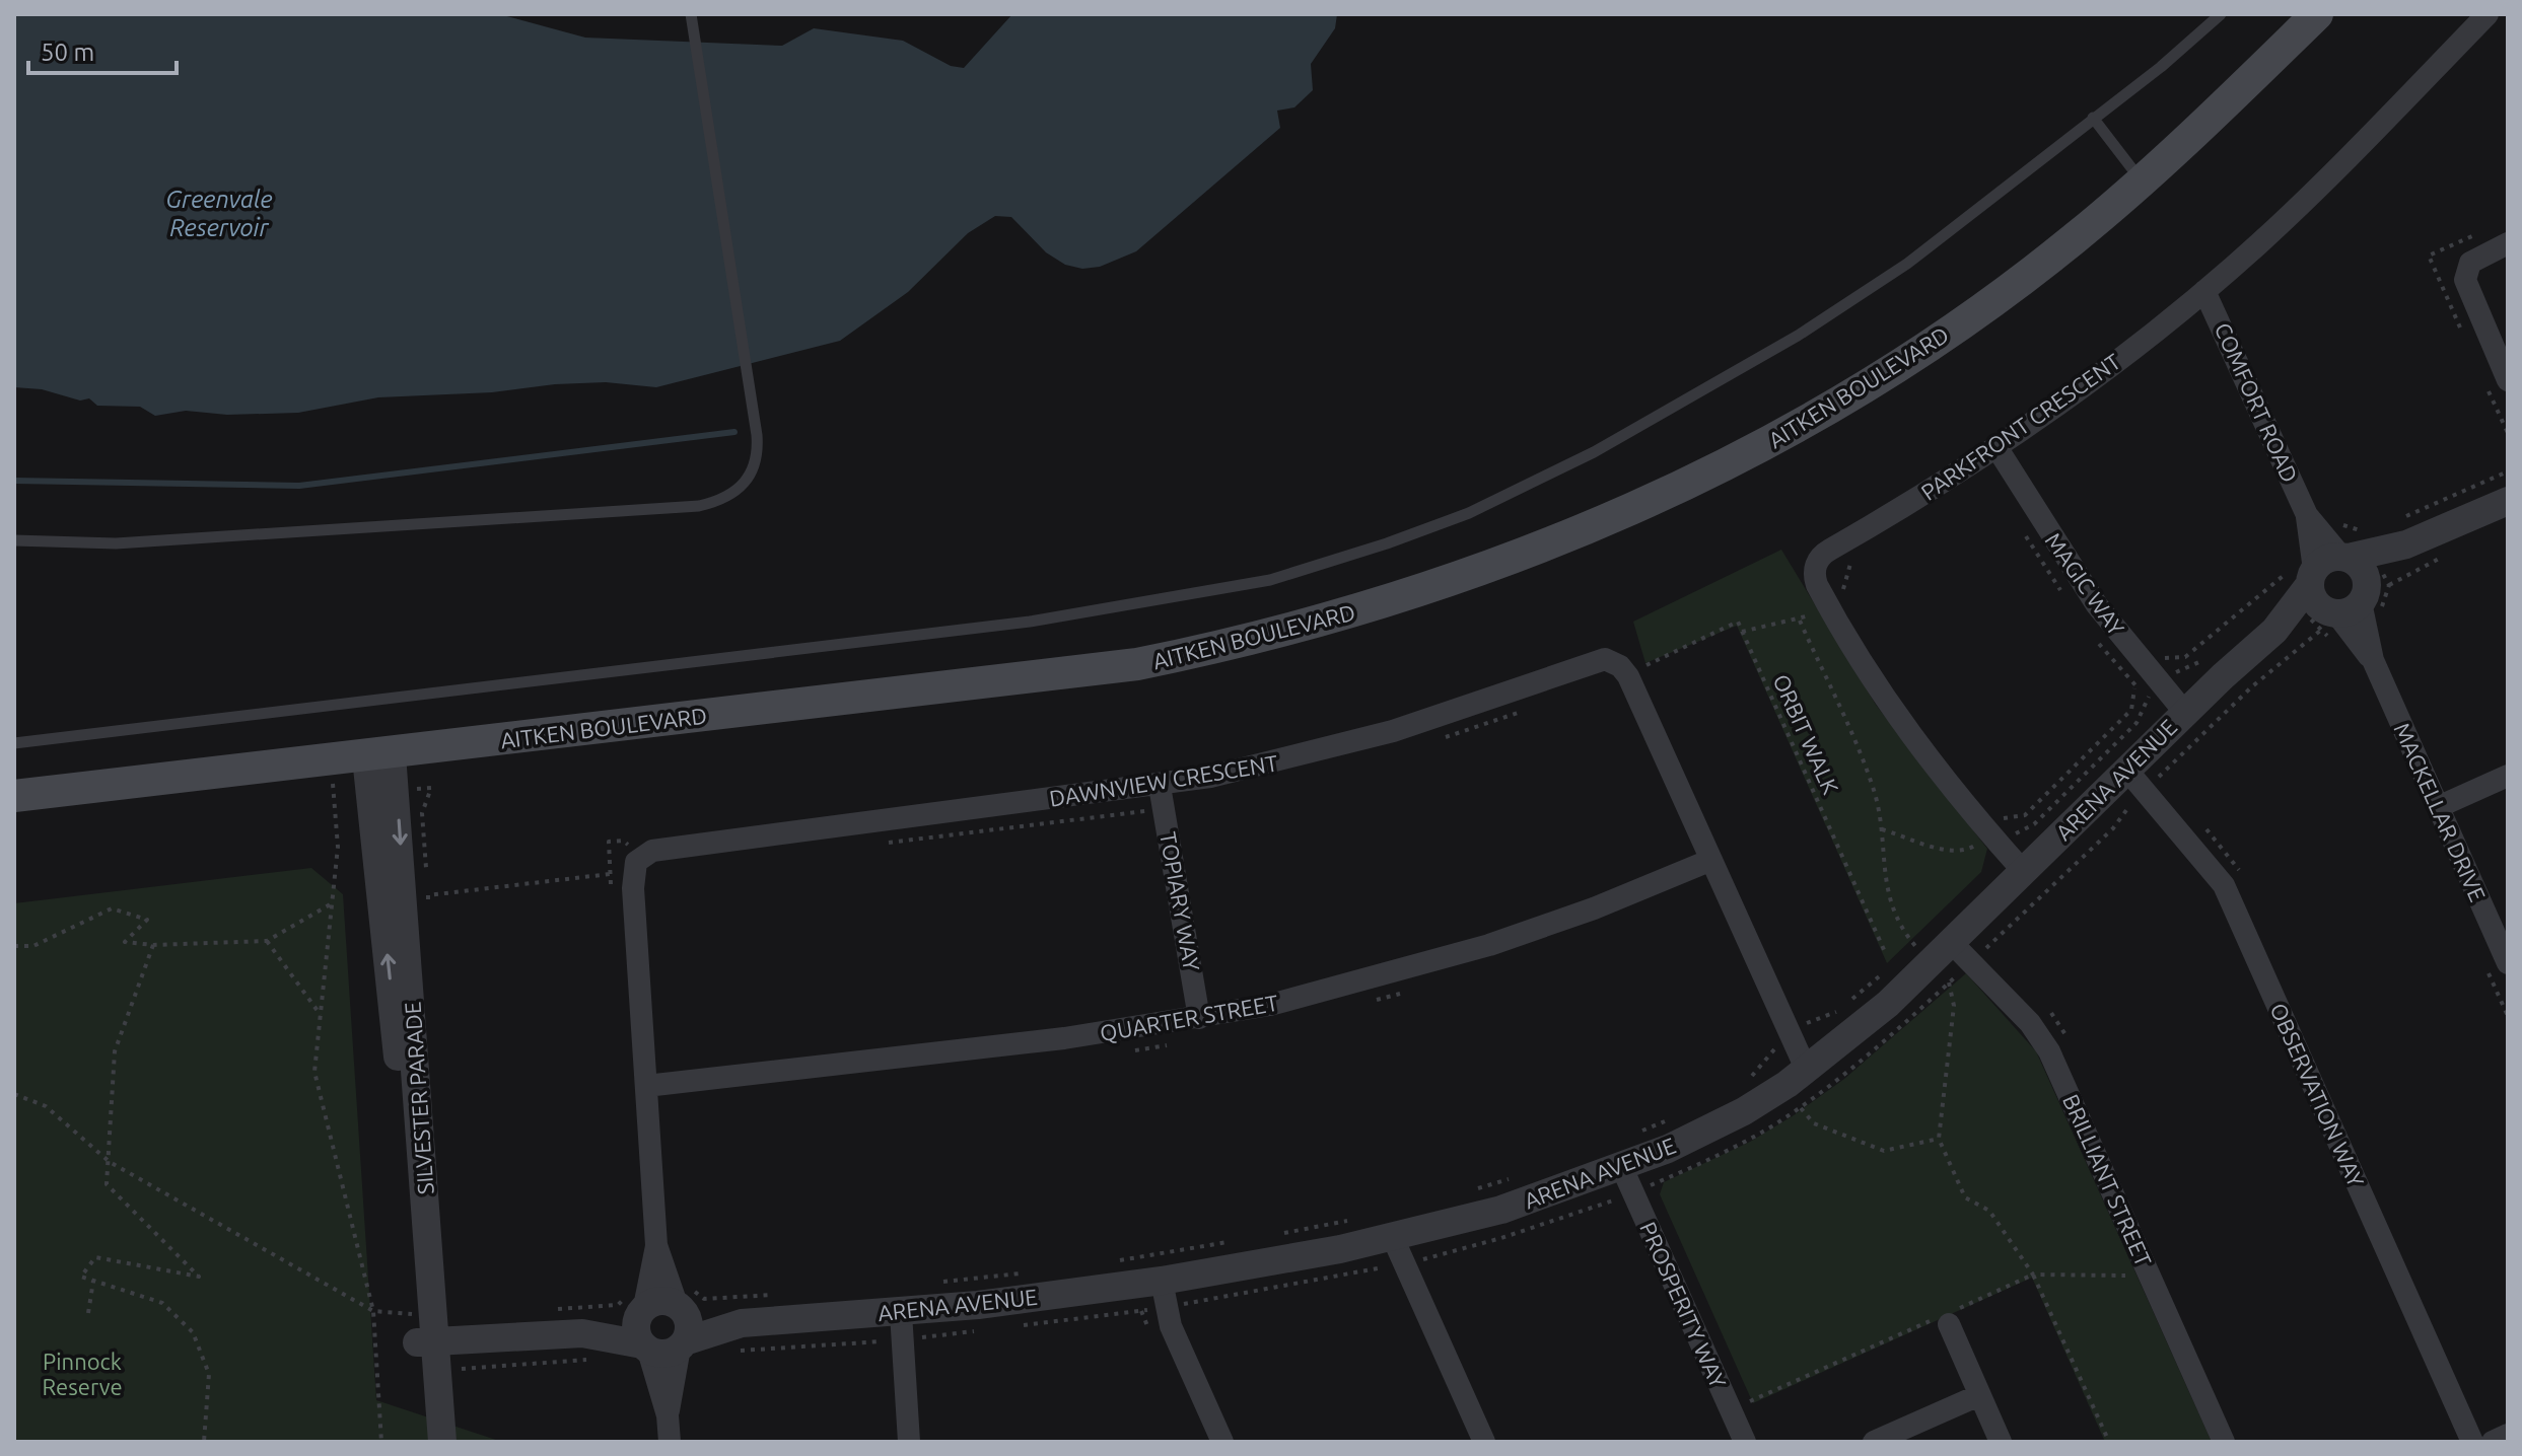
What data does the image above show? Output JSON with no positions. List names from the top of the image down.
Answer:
{
  "streets": {
    "main road": ["AITKEN BOULEVARD"],
    "street": [
      "COMFORT ROAD",
      "PARKFRONT CRESCENT",
      "MAGIC WAY",
      "ARENA AVENUE",
      "DAWNVIEW CRESCENT",
      "MACKELLAR DRIVE",
      "TOPIARY WAY",
      "QUARTER STREET",
      "OBSERVATION WAY",
      "SILVESTER PARADE",
      "BRILLIANT STREET",
      "PROSPERITY WAY"
    ],
    "path": ["ORBIT WALK"]
  },
  "crossings": [
    ["AITKEN BOULEVARD", "SILVESTER PARADE"],
    ["COMFORT ROAD", "PARKFRONT CRESCENT"],
    ["COMFORT ROAD", "ARENA AVENUE"],
    ["PARKFRONT CRESCENT", "MAGIC WAY"],
    ["PARKFRONT CRESCENT", "ARENA AVENUE"],
    ["MAGIC WAY", "ARENA AVENUE"],
    ["ARENA AVENUE", "DAWNVIEW CRESCENT"],
    ["ARENA AVENUE", "MACKELLAR DRIVE"],
    ["ARENA AVENUE", "OBSERVATION WAY"],
    ["ARENA AVENUE", "BRILLIANT STREET"],
    ["ARENA AVENUE", "PROSPERITY WAY"],
    ["DAWNVIEW CRESCENT", "TOPIARY WAY"],
    ["DAWNVIEW CRESCENT", "QUARTER STREET"],
    ["TOPIARY WAY", "QUARTER STREET"]
  ],
  "water": ["Greenvale Reservoir"],
  "parks": ["Pinnock Reserve"],
  "scale_bar": "50 m"
}
